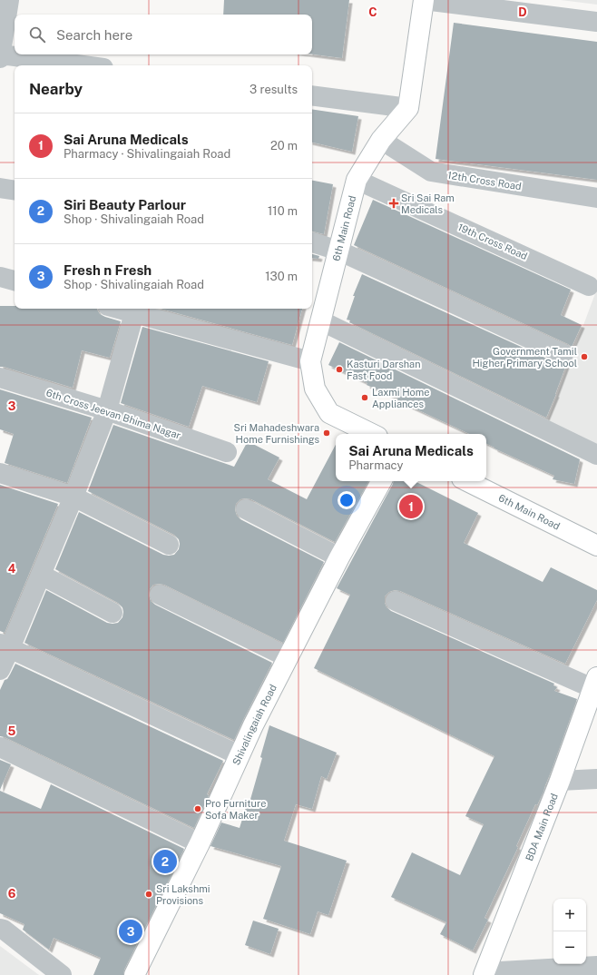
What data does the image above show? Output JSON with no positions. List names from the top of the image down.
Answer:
{
  "streets": {
    "street": [
      "12th Cross Road",
      "6th Main Road",
      "19th Cross Road",
      "6th Cross Jeevan Bhima Nagar",
      "Shivalingaiah Road",
      "BDA Main Road"
    ]
  },
  "crossings": [
    ["12th Cross Road", "6th Main Road"],
    ["6th Main Road", "19th Cross Road"]
  ],
  "places": {
    "health": ["Sri Sai Ram Medicals"],
    "other": [
      "Government Tamil Higher Primary School",
      "Kasturi Darshan Fast Food",
      "Laxmi Home Appliances",
      "Sri Mahadeshwara Home Furnishings",
      "Pro Furniture Sofa Maker",
      "Sri Lakshmi Provisions"
    ]
  },
  "page": {
    "search": "Search here",
    "heading": ["Nearby", "3 results"],
    "list": [
      {
        "mark": "1",
        "name": "Sai Aruna Medicals",
        "note": "Pharmacy · Shivalingaiah Road",
        "value": "20 m"
      },
      {
        "mark": "2",
        "name": "Siri Beauty Parlour",
        "note": "Shop · Shivalingaiah Road",
        "value": "110 m"
      },
      {
        "mark": "3",
        "name": "Fresh n Fresh",
        "note": "Shop · Shivalingaiah Road",
        "value": "130 m"
      }
    ],
    "popup": ["Sai Aruna Medicals", "Pharmacy"],
    "pins": ["1", "2", "3"],
    "map_buttons": ["+", "−"]
  },
  "grid": {
    "columns": ["C", "D"],
    "rows": [
      "3",
      "4",
      "5",
      "6"
    ]
  }
}
